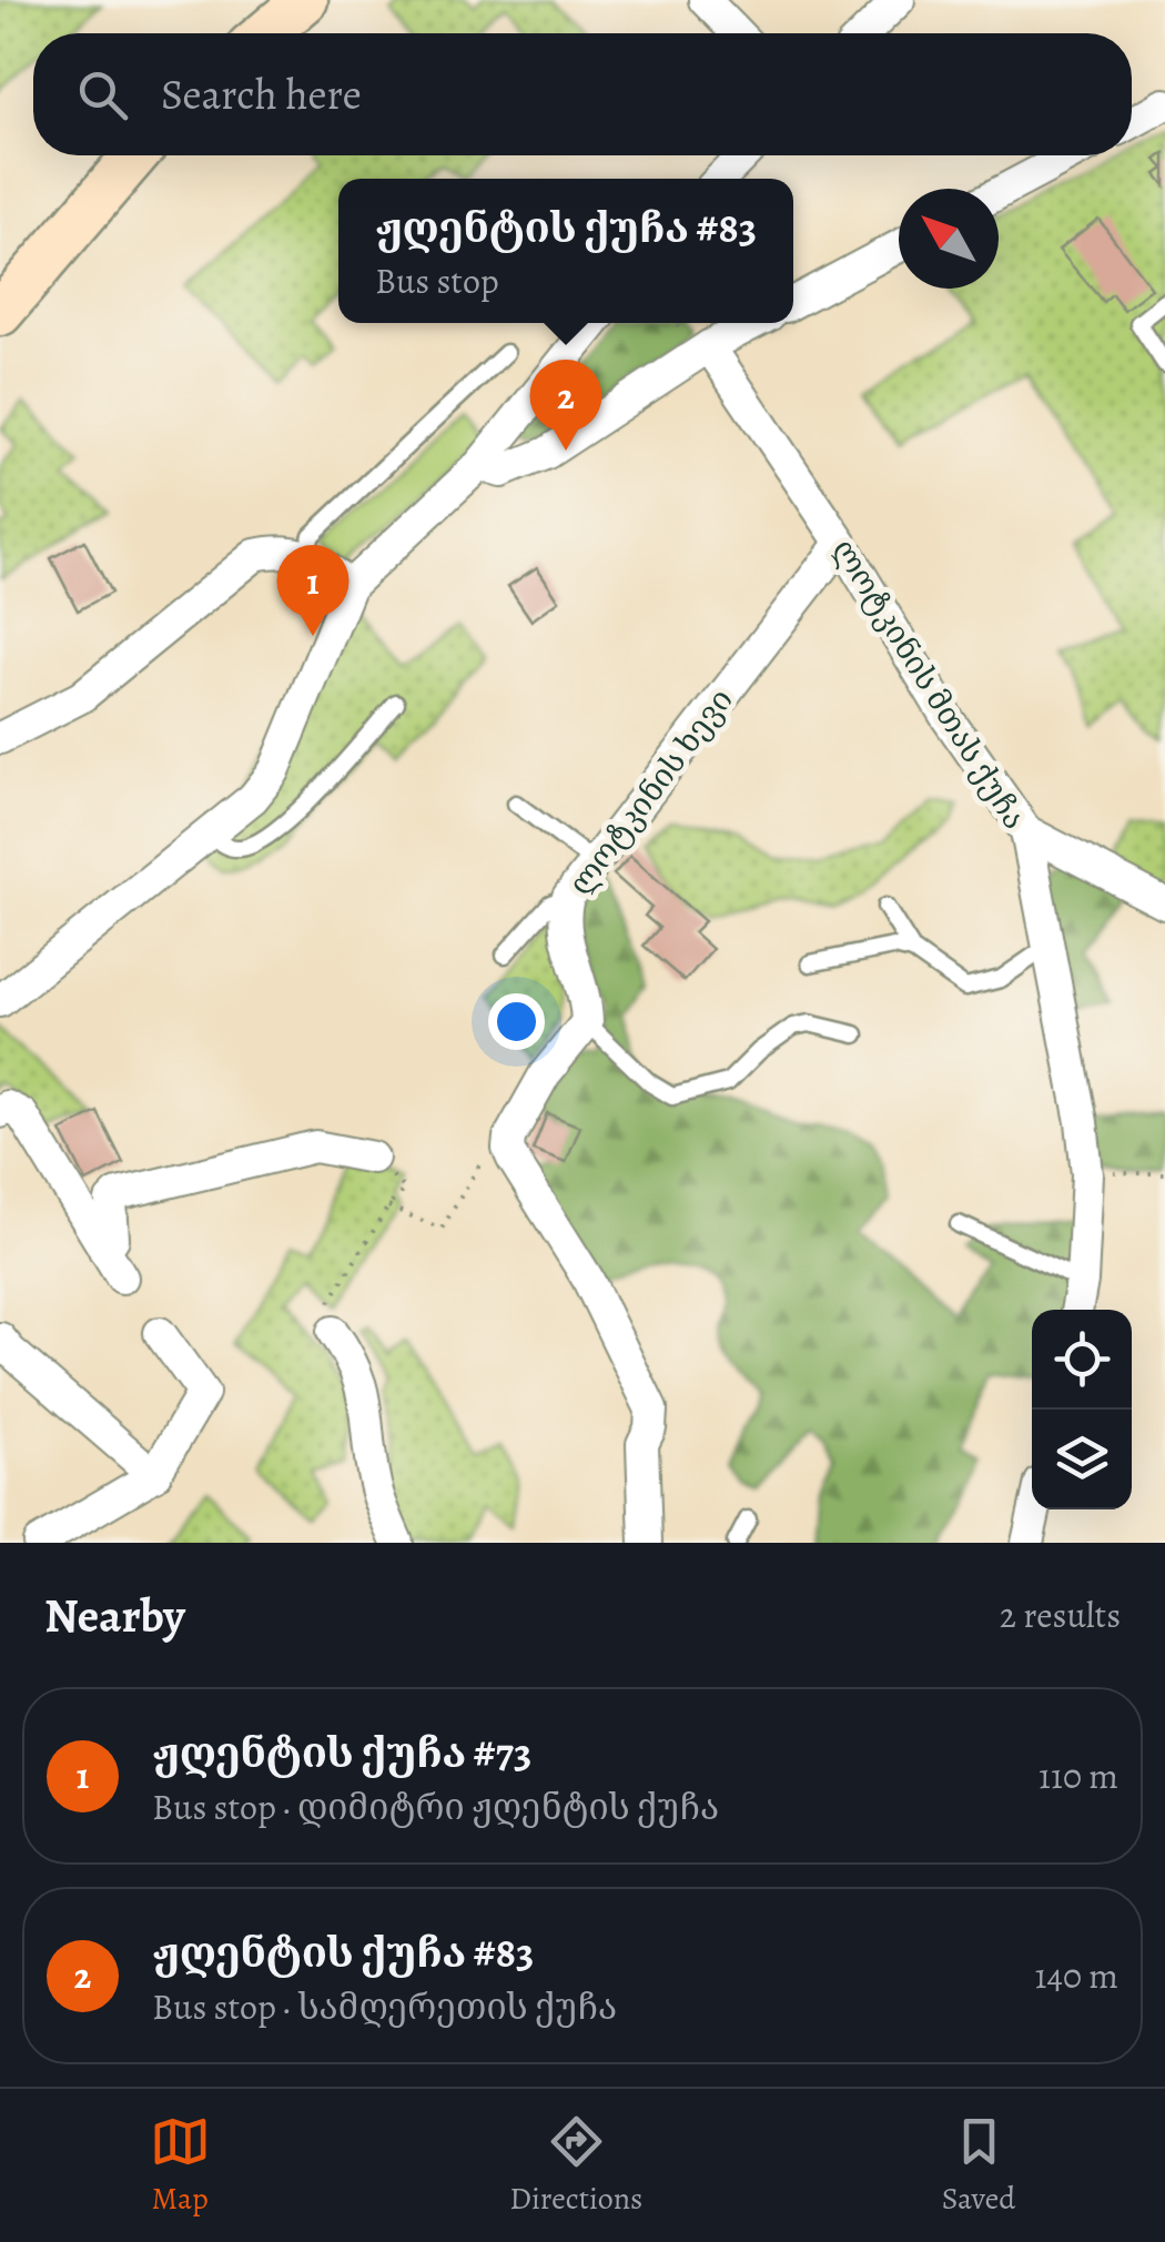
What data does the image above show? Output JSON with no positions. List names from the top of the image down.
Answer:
{
  "streets": {
    "street": ["ლოტკინის მთას ქუჩა", "ლოტკინის ხევი"]
  },
  "crossings": [
    ["ლოტკინის მთას ქუჩა", "ლოტკინის ხევი"]
  ],
  "north": "top left",
  "page": {
    "search": "Search here",
    "popup": ["ჟღენტის ქუჩა #83", "Bus stop"],
    "pins": ["2", "1"],
    "heading": ["Nearby", "2 results"],
    "list": [
      {
        "mark": "1",
        "name": "ჟღენტის ქუჩა #73",
        "note": "Bus stop · დიმიტრი ჟღენტის ქუჩა",
        "value": "110 m"
      },
      {
        "mark": "2",
        "name": "ჟღენტის ქუჩა #83",
        "note": "Bus stop · სამღერეთის ქუჩა",
        "value": "140 m"
      }
    ],
    "nav": ["Map", "Directions", "Saved"]
  }
}
